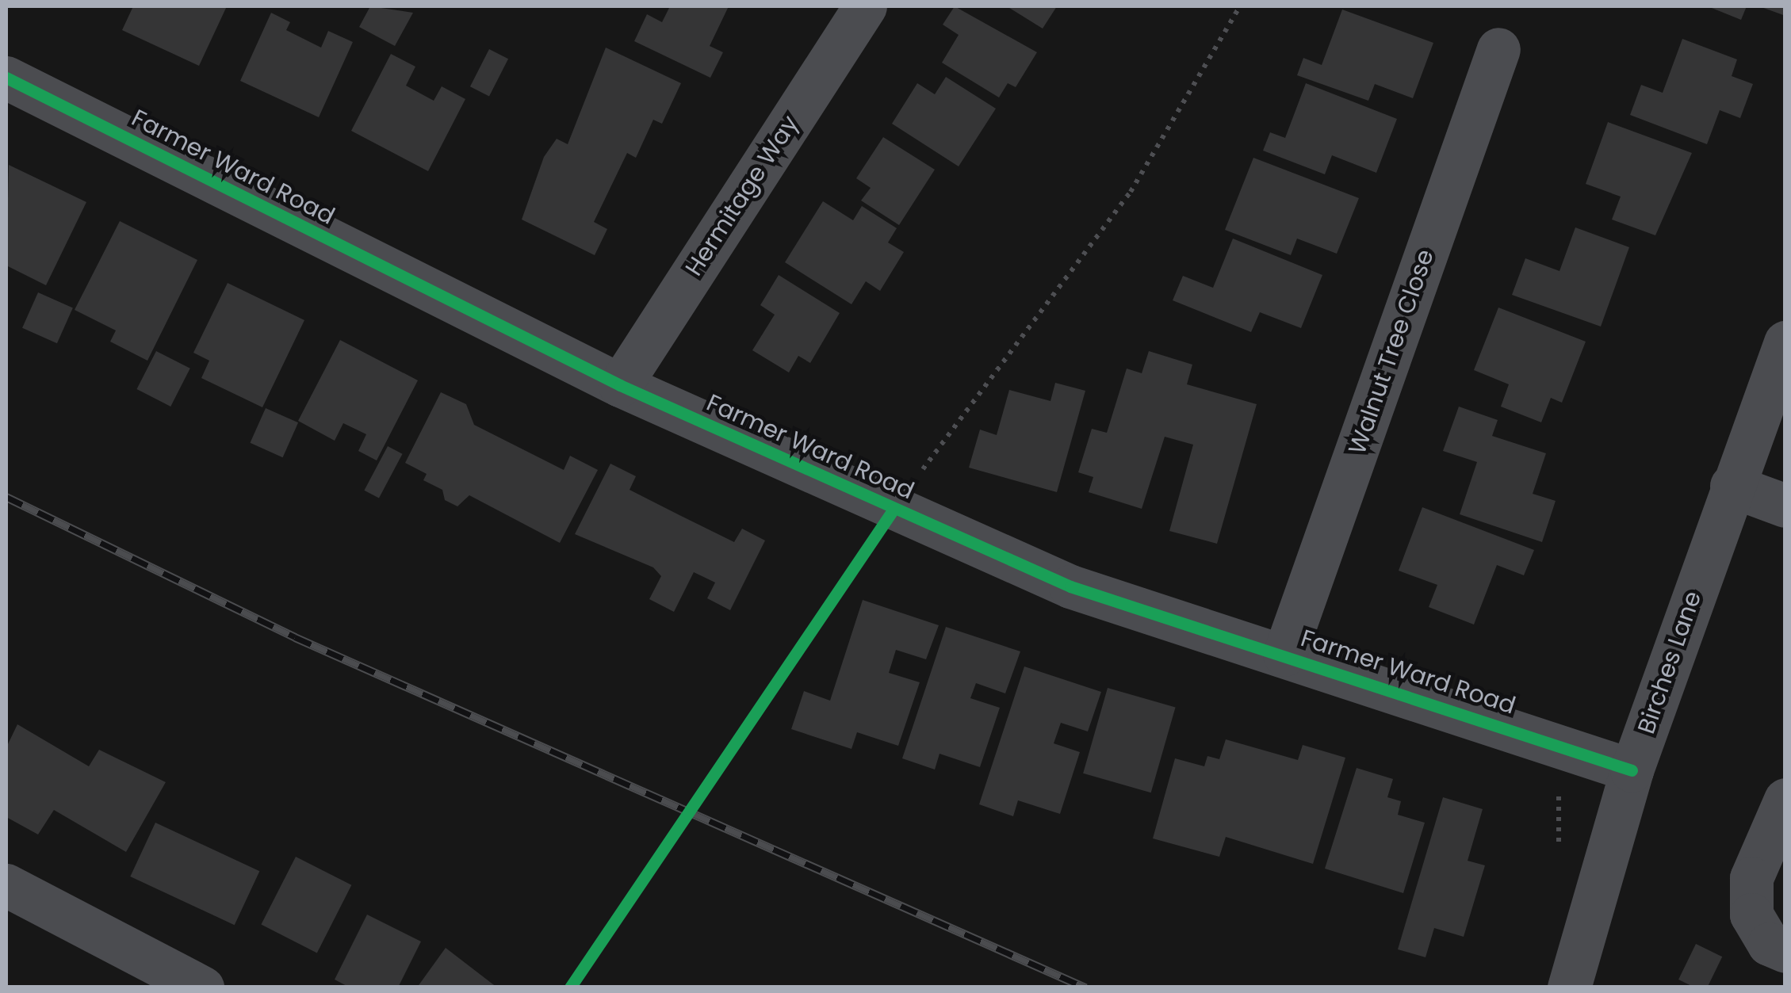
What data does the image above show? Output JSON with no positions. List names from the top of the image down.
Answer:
{
  "streets": {
    "street": [
      "Farmer Ward Road",
      "Hermitage Way",
      "Walnut Tree Close",
      "Birches Lane"
    ]
  },
  "crossings": [
    ["Farmer Ward Road", "Hermitage Way"],
    ["Farmer Ward Road", "Walnut Tree Close"],
    ["Farmer Ward Road", "Birches Lane"]
  ]
}
